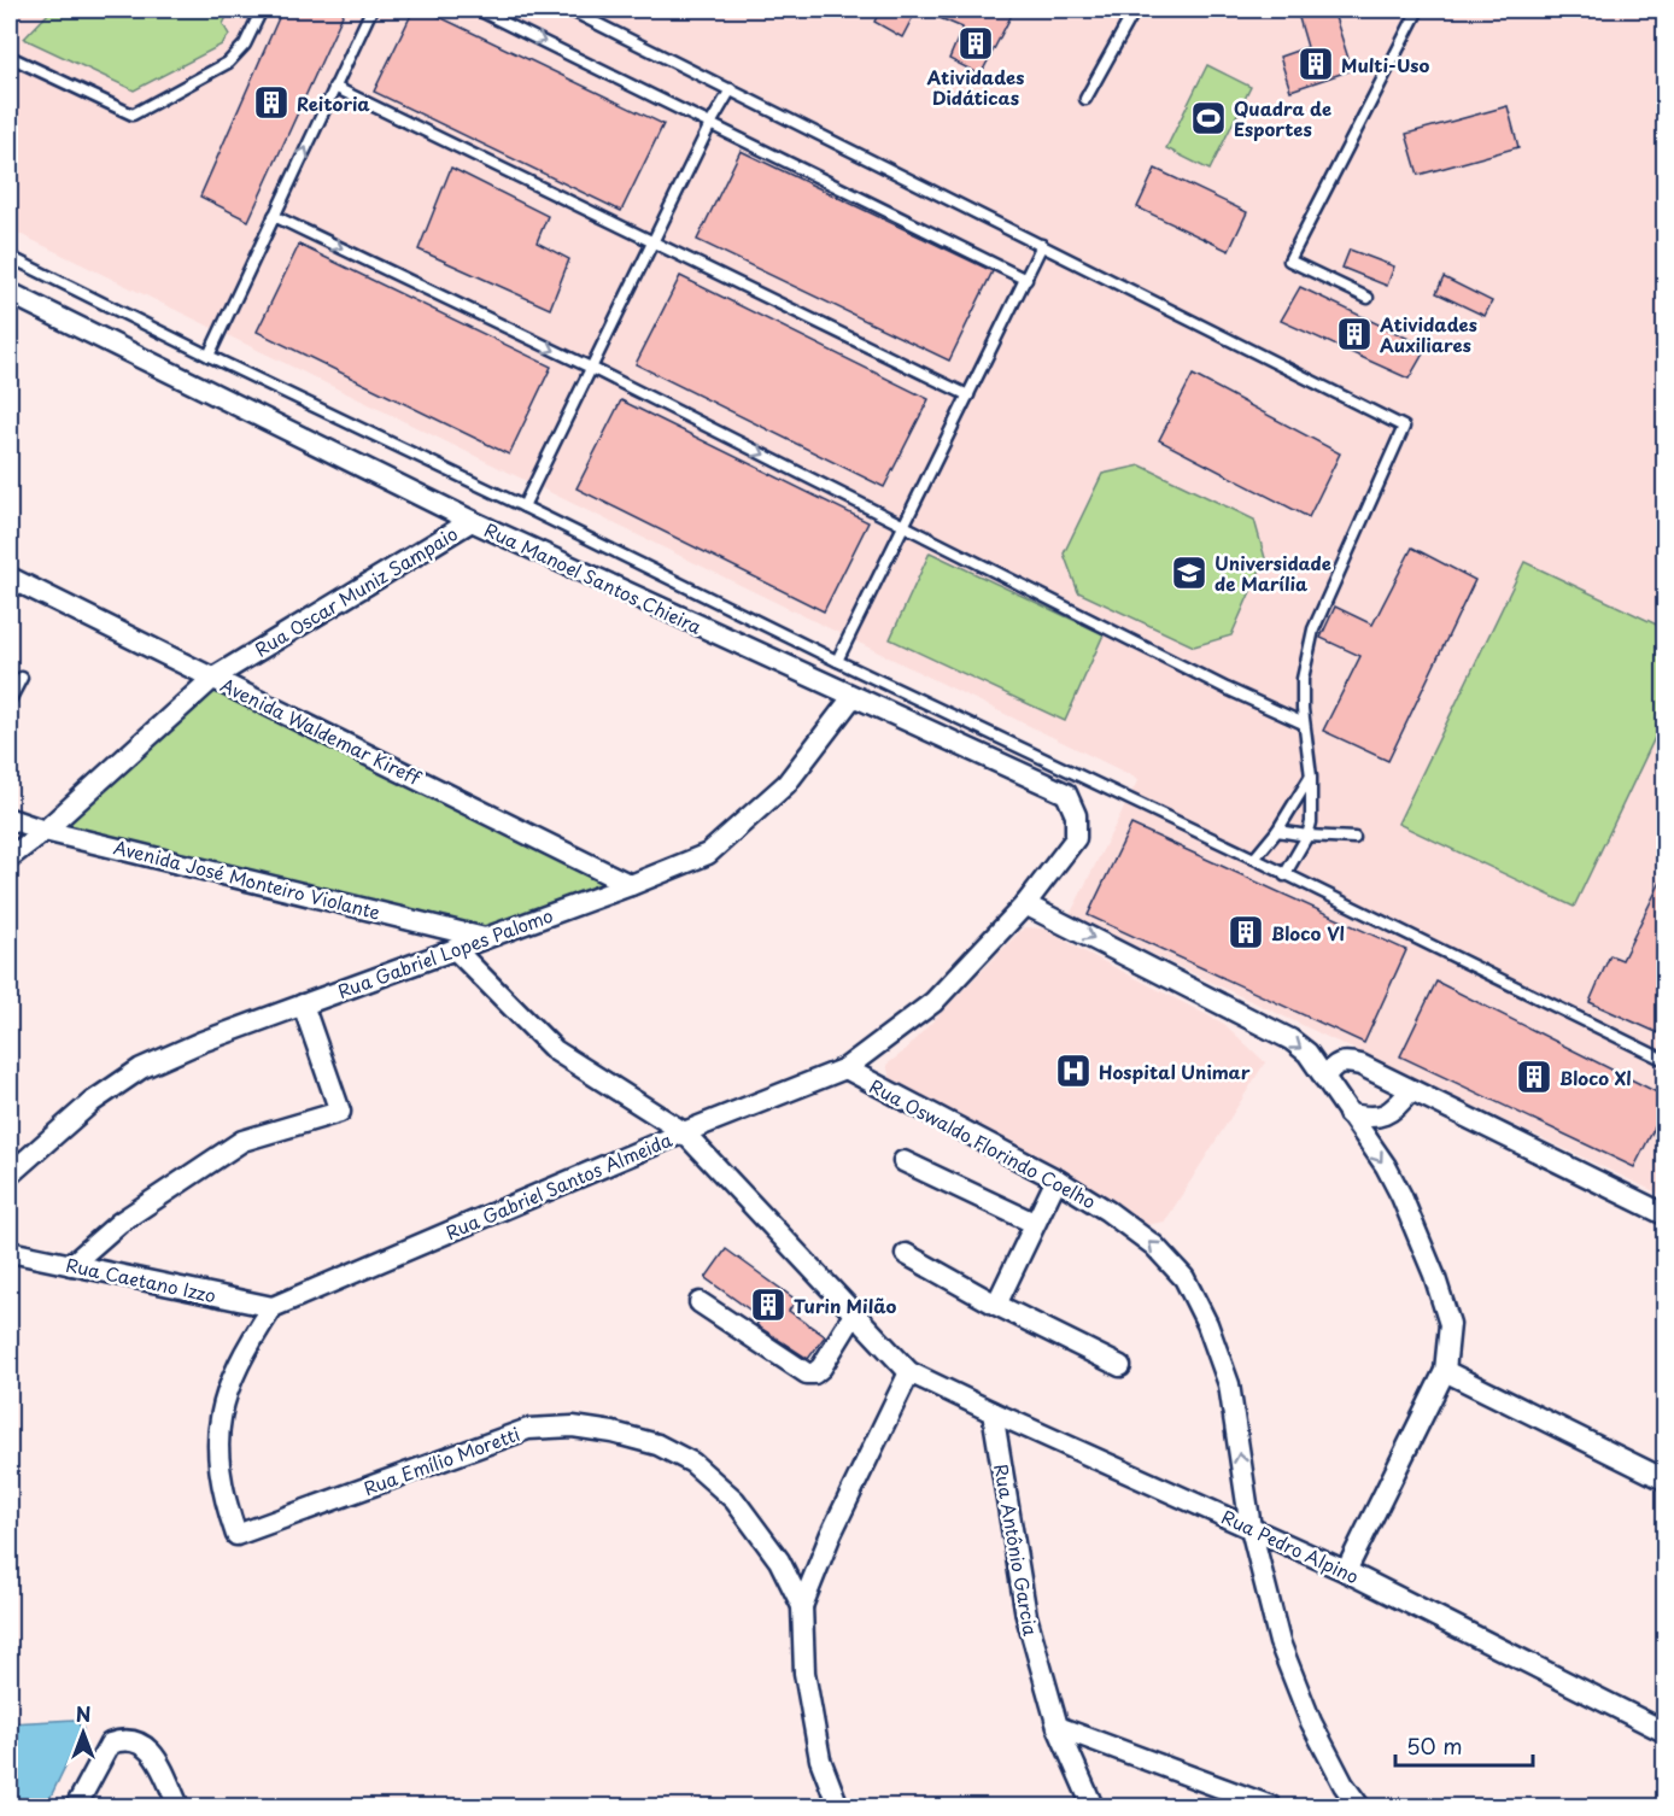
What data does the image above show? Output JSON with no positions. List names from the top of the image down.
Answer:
{
  "streets": {
    "street": [
      "Rua Manoel Santos Chieira",
      "Rua Oscar Muniz Sampaio",
      "Avenida Waldemar Kireff",
      "Avenida José Monteiro Violante",
      "Rua Gabriel Lopes Palomo",
      "Rua Oswaldo Florindo Coelho",
      "Rua Gabriel Santos Almeida",
      "Rua Caetano Izzo",
      "Rua Emílio Moretti",
      "Rua Pedro Alpino",
      "Rua Antônio Garcia"
    ]
  },
  "crossings": [
    ["Rua Manoel Santos Chieira", "Rua Oscar Muniz Sampaio"],
    ["Rua Manoel Santos Chieira", "Rua Gabriel Lopes Palomo"],
    ["Rua Manoel Santos Chieira", "Rua Gabriel Santos Almeida"],
    ["Rua Oscar Muniz Sampaio", "Avenida Waldemar Kireff"],
    ["Rua Oscar Muniz Sampaio", "Avenida José Monteiro Violante"],
    ["Avenida Waldemar Kireff", "Rua Gabriel Lopes Palomo"],
    ["Avenida José Monteiro Violante", "Rua Gabriel Lopes Palomo"],
    ["Rua Oswaldo Florindo Coelho", "Rua Gabriel Santos Almeida"],
    ["Rua Oswaldo Florindo Coelho", "Rua Pedro Alpino"],
    ["Rua Gabriel Santos Almeida", "Rua Caetano Izzo"],
    ["Rua Gabriel Santos Almeida", "Rua Emílio Moretti"],
    ["Rua Caetano Izzo", "Rua Emílio Moretti"],
    ["Rua Pedro Alpino", "Rua Antônio Garcia"]
  ],
  "one_way": ["Rua Oswaldo Florindo Coelho"],
  "places": {
    "building": [
      "Atividades Didáticas",
      "Multi-Uso",
      "Reitoria",
      "Atividades Auxiliares",
      "Bloco Vl",
      "Bloco Xl",
      "Turin Milão"
    ],
    "sports": ["Quadra de Esportes"],
    "school or university": ["Universidade de Marília"],
    "hospital": ["Hospital Unimar"]
  },
  "scale_bar": "50 m",
  "north": "top"
}
